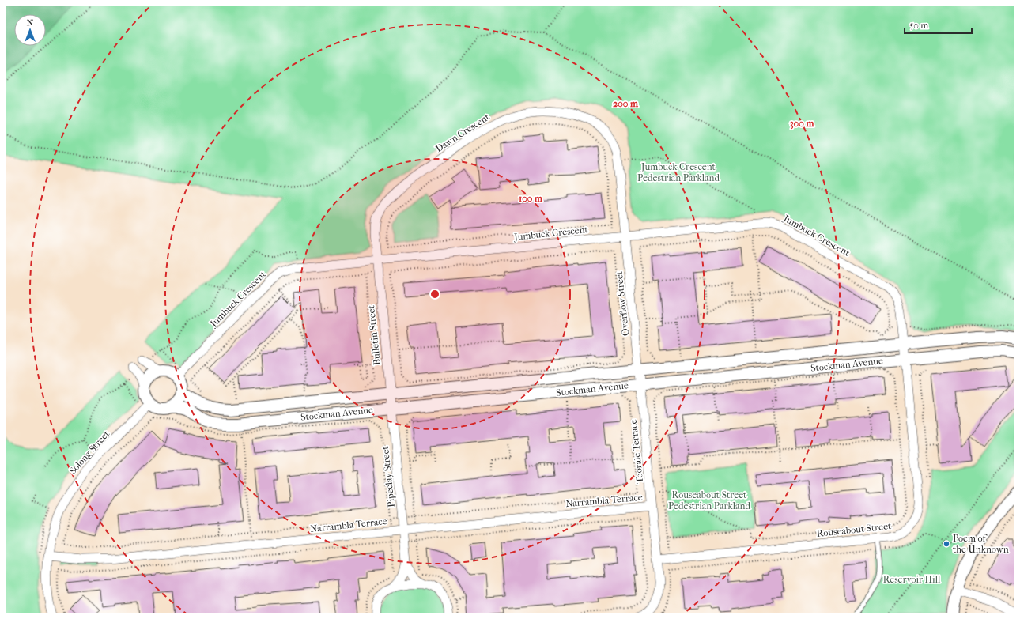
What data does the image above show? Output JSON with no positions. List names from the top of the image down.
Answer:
{
  "streets": {
    "street": [
      "Dawn Crescent",
      "Jumbuck Crescent",
      "Overflow Street",
      "Bulletin Street",
      "Stockman Avenue",
      "Toorale Terrace",
      "Solong Street",
      "Pipeclay Street",
      "Narrambla Terrace",
      "Rouseabout Street"
    ]
  },
  "crossings": [
    ["Dawn Crescent", "Jumbuck Crescent"],
    ["Dawn Crescent", "Overflow Street"],
    ["Dawn Crescent", "Bulletin Street"],
    ["Jumbuck Crescent", "Overflow Street"],
    ["Jumbuck Crescent", "Bulletin Street"],
    ["Jumbuck Crescent", "Stockman Avenue"],
    ["Jumbuck Crescent", "Solong Street"],
    ["Jumbuck Crescent", "Rouseabout Street"],
    ["Overflow Street", "Stockman Avenue"],
    ["Overflow Street", "Toorale Terrace"],
    ["Bulletin Street", "Stockman Avenue"],
    ["Bulletin Street", "Pipeclay Street"],
    ["Stockman Avenue", "Toorale Terrace"],
    ["Stockman Avenue", "Solong Street"],
    ["Stockman Avenue", "Pipeclay Street"],
    ["Stockman Avenue", "Rouseabout Street"],
    ["Toorale Terrace", "Narrambla Terrace"],
    ["Toorale Terrace", "Rouseabout Street"],
    ["Solong Street", "Narrambla Terrace"],
    ["Pipeclay Street", "Narrambla Terrace"]
  ],
  "parks": ["Jumbuck Crescent Pedestrian Parkland", "Rouseabout Street Pedestrian Parkland", "Reservoir Hill"],
  "places": ["Poem of the Unknown"],
  "scale_bar": "50 m",
  "north": "top",
  "rings": ["200 m", "300 m", "100 m"]
}
